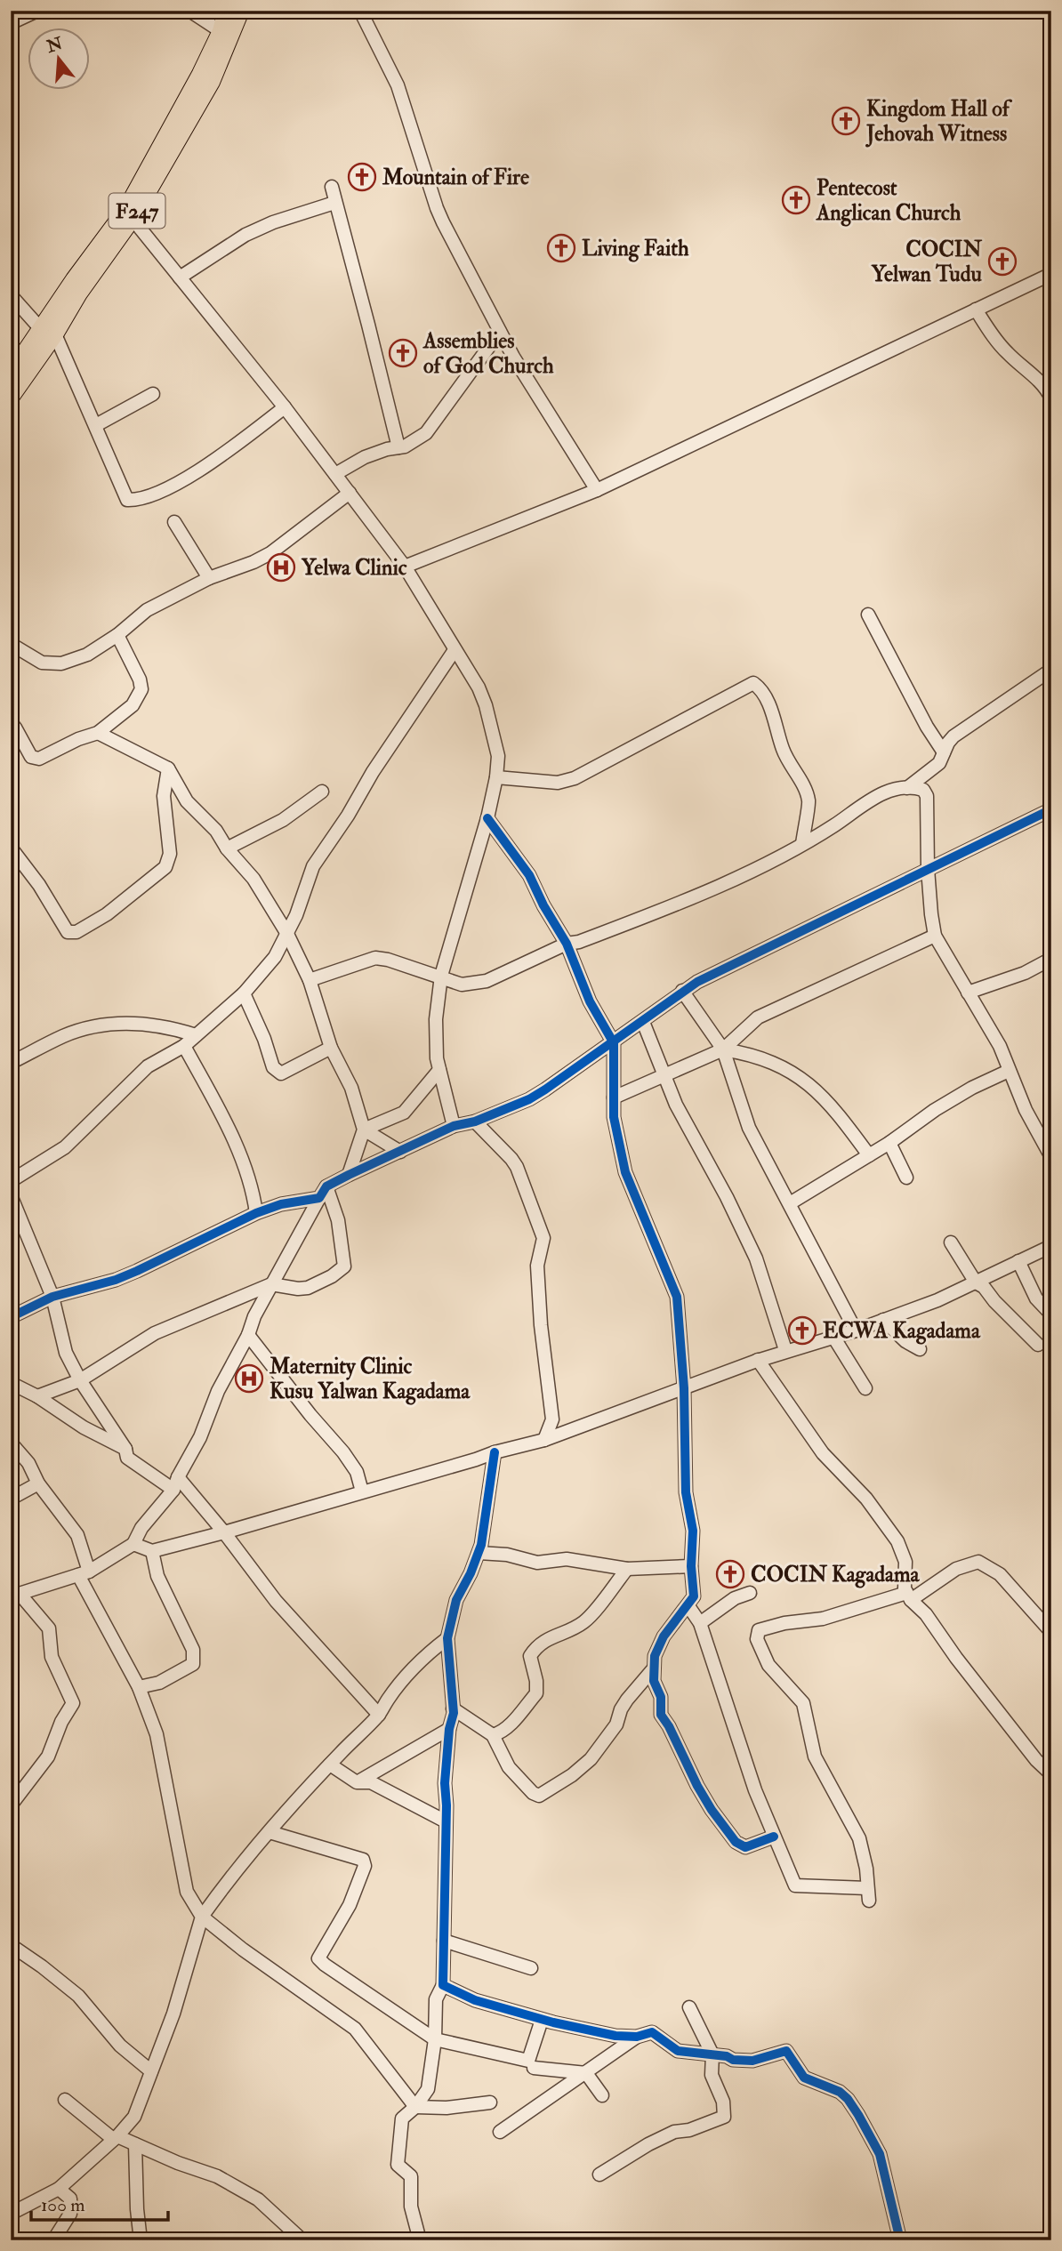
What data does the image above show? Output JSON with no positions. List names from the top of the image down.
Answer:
{
  "streets": {
    "main road": ["F247"]
  },
  "places": {
    "church": [
      "Kingdom Hall of Jehovah Witness",
      "Mountain of Fire",
      "Pentecost Anglican Church",
      "Living Faith",
      "COCIN Yelwan Tudu",
      "Assemblies of God Church",
      "ECWA Kagadama",
      "COCIN Kagadama"
    ],
    "hospital": ["Yelwa Clinic", "Maternity Clinic Kusu Yalwan Kagadama"]
  },
  "scale_bar": "100 m",
  "north": "top"
}
